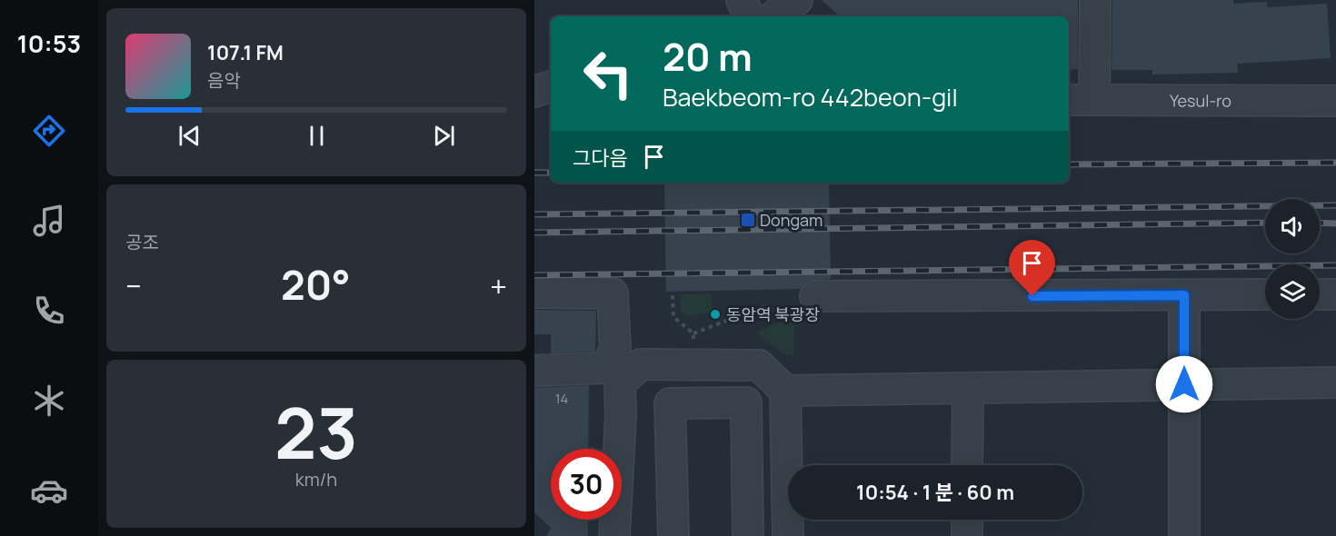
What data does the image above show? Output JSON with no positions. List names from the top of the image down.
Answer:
{
  "streets": {
    "street": ["Yesul-ro"]
  },
  "places": {
    "transit": ["Dongam"],
    "other": ["동암역 북광장"]
  },
  "house_numbers": ["14"],
  "page": {
    "tabs": "10:53",
    "turn": ["20 m", "Baekbeom-ro 442beon-gil"],
    "song": ["107.1 FM", "음악"],
    "then": "그다음",
    "tile": [
      "공조",
      ["23", "km/h"]
    ],
    "heat": ["−", "20°", "+"],
    "limit": "30",
    "trip": "10:54 · 1 분 · 60 m"
  }
}
